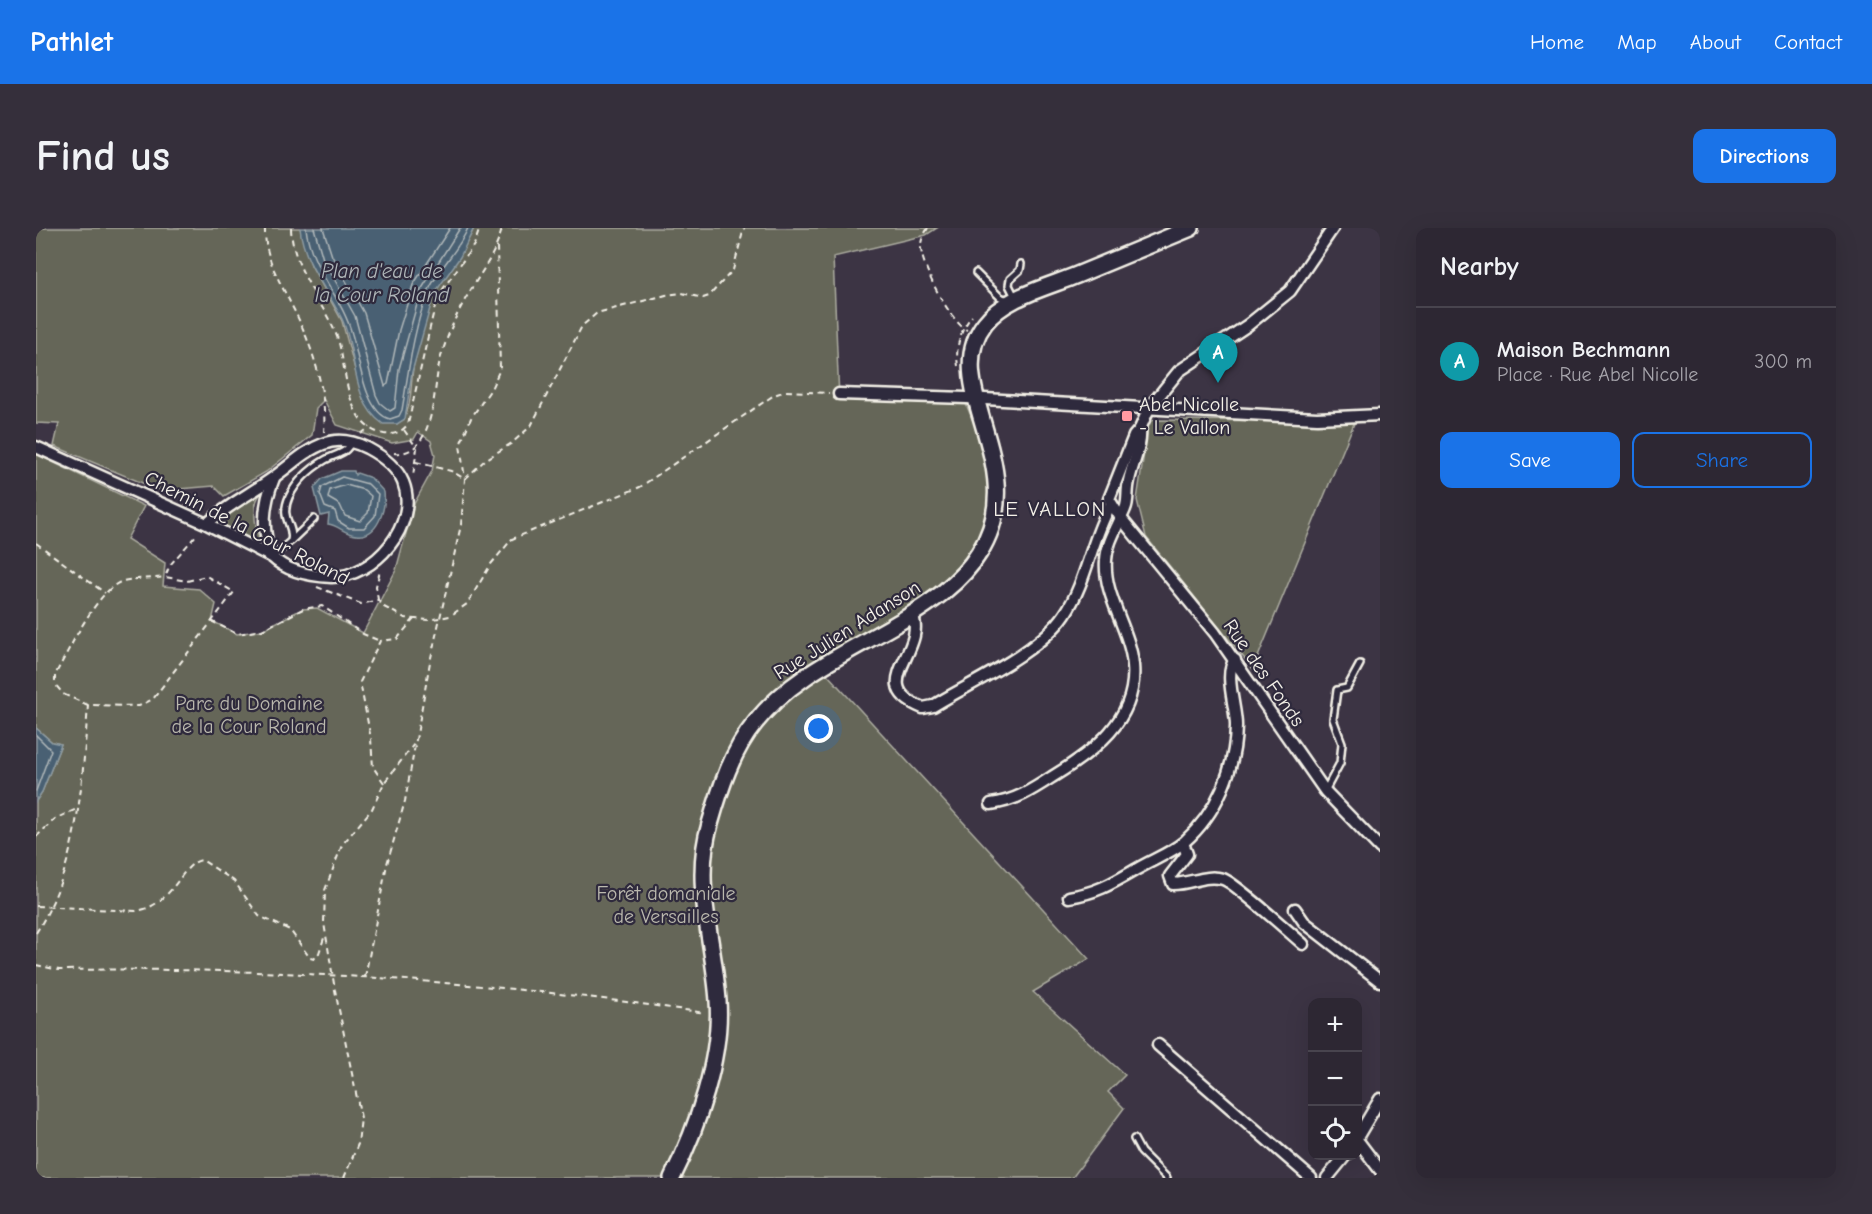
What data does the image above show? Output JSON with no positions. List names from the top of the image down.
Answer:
{
  "streets": {
    "main road": ["Rue Julien Adanson"],
    "street": ["Chemin de la Cour Roland", "Rue des Fonds"]
  },
  "districts": ["LE VALLON"],
  "water": ["Plan d'eau de la Cour Roland"],
  "parks": ["Parc du Domaine de la Cour Roland", "Forêt domaniale de Versailles"],
  "places": {
    "transit": ["Abel Nicolle - Le Vallon"]
  },
  "page": {
    "header": "Pathlet",
    "nav": [
      "Home",
      "Map",
      "About",
      "Contact"
    ],
    "buttons": [
      "Directions",
      ["Save", "Share"]
    ],
    "title": "Find us",
    "heading": "Nearby",
    "list": [
      {
        "mark": "A",
        "name": "Maison Bechmann",
        "note": "Place · Rue Abel Nicolle",
        "value": "300 m"
      }
    ],
    "pins": "A",
    "map_buttons": ["+", "−"]
  }
}
